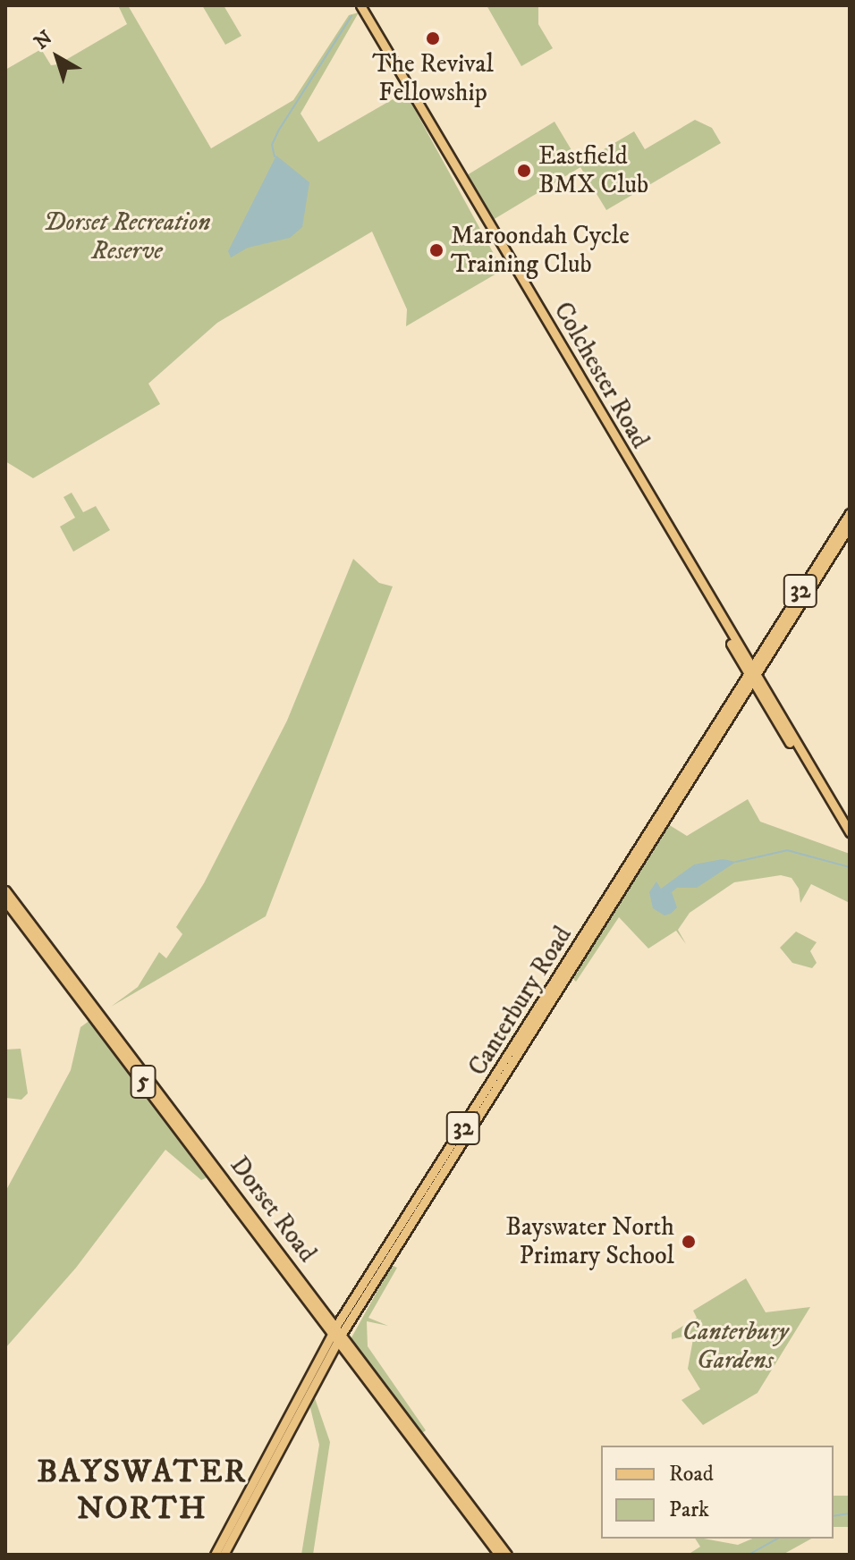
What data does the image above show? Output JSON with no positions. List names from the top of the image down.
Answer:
{
  "streets": {
    "main road": [
      "Colchester Road",
      "32",
      "Canterbury Road",
      "5",
      "Dorset Road"
    ]
  },
  "crossings": [
    ["Colchester Road", "Canterbury Road"],
    ["Canterbury Road", "Dorset Road"]
  ],
  "districts": ["BAYSWATER NORTH"],
  "parks": ["Dorset Recreation Reserve", "Canterbury Gardens"],
  "places": [
    "The Revival Fellowship",
    "Eastfield BMX Club",
    "Maroondah Cycle Training Club",
    "Bayswater North Primary School"
  ],
  "legend": ["Road", "Park"],
  "north": "top left"
}
